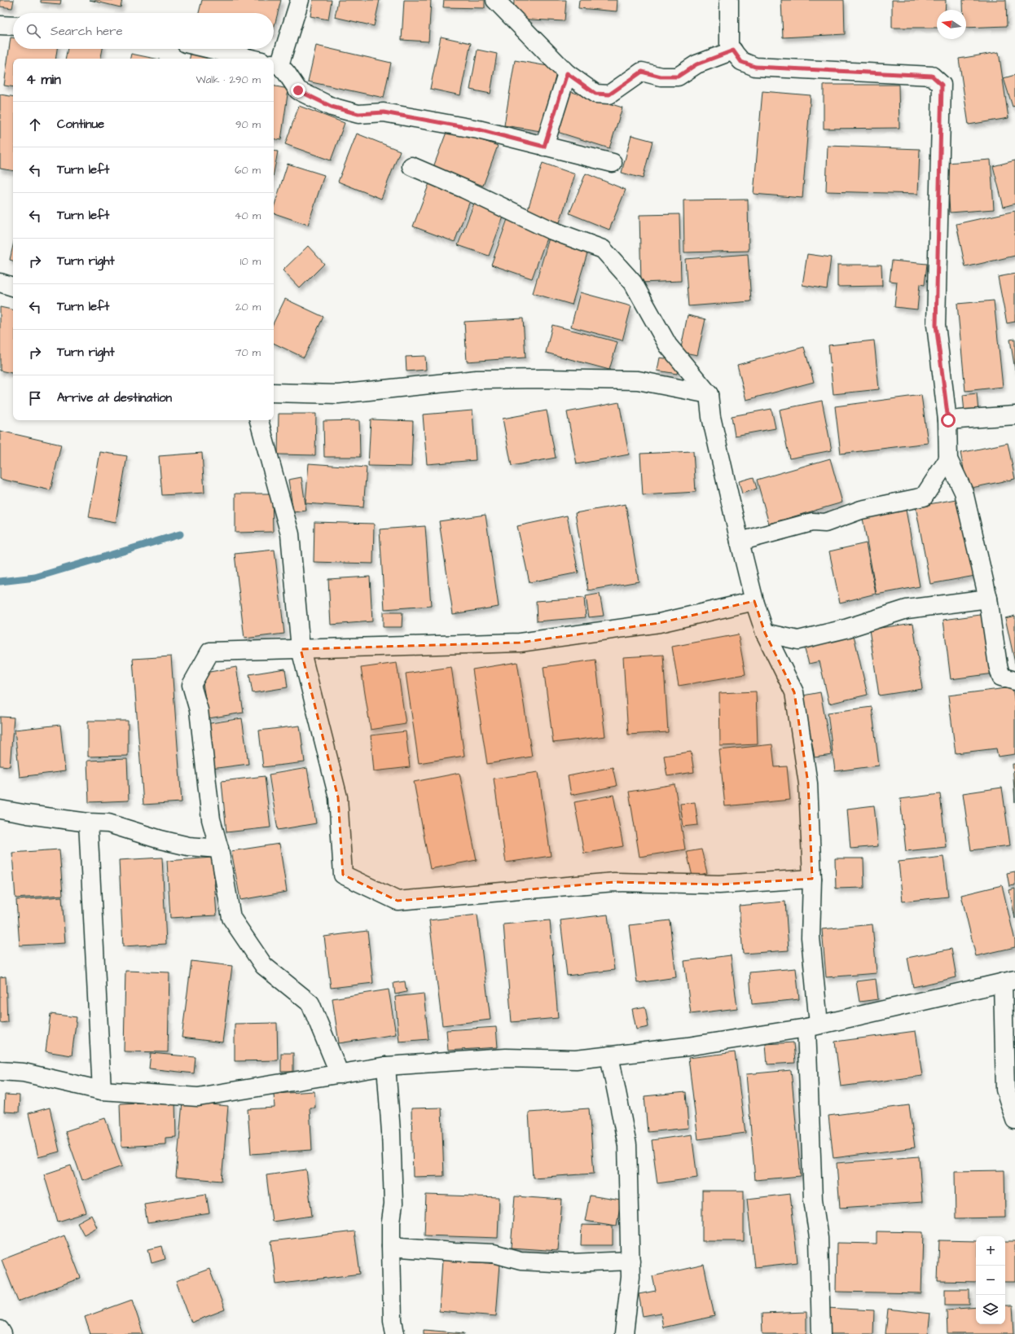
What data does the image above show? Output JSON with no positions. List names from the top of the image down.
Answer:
{
  "north": "left",
  "page": {
    "search": "Search here",
    "heading": ["4 min", "Walk · 290 m"],
    "list": [
      ["Continue", "90 m"],
      ["Turn left", "60 m"],
      ["Turn left", "40 m"],
      ["Turn right", "10 m"],
      ["Turn left", "20 m"],
      ["Turn right", "70 m"],
      "Arrive at destination"
    ],
    "map_buttons": ["+", "−"]
  }
}
